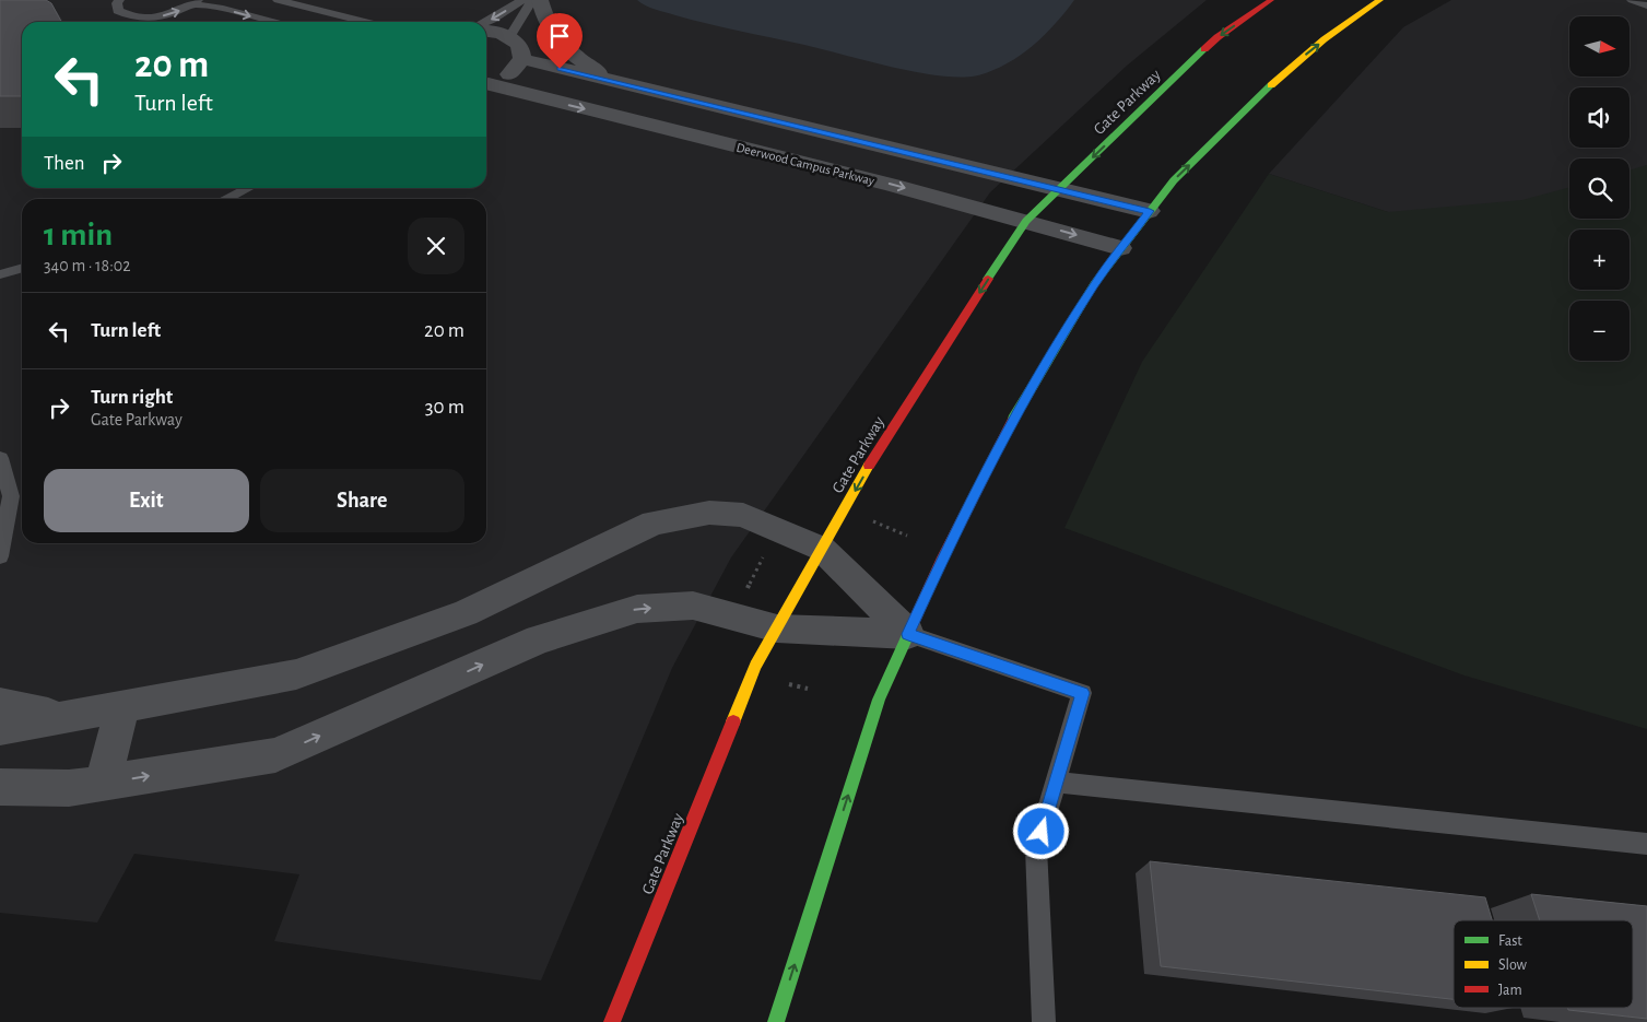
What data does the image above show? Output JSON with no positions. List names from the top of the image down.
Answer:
{
  "streets": {
    "main road": ["Gate Parkway"],
    "street": ["Deerwood Campus Parkway"]
  },
  "crossings": [
    ["Gate Parkway", "Deerwood Campus Parkway"]
  ],
  "legend": ["Fast", "Slow", "Jam"],
  "north": "right",
  "page": {
    "map_buttons": ["+", "−"],
    "turn": ["20 m", "Turn left"],
    "then": "Then",
    "heading": ["1 min", "340 m · 18:02"],
    "list": [
      {
        "name": "Turn left",
        "value": "20 m"
      },
      {
        "name": "Turn right",
        "note": "Gate Parkway",
        "value": "30 m"
      }
    ],
    "buttons": ["Exit", "Share"]
  }
}
